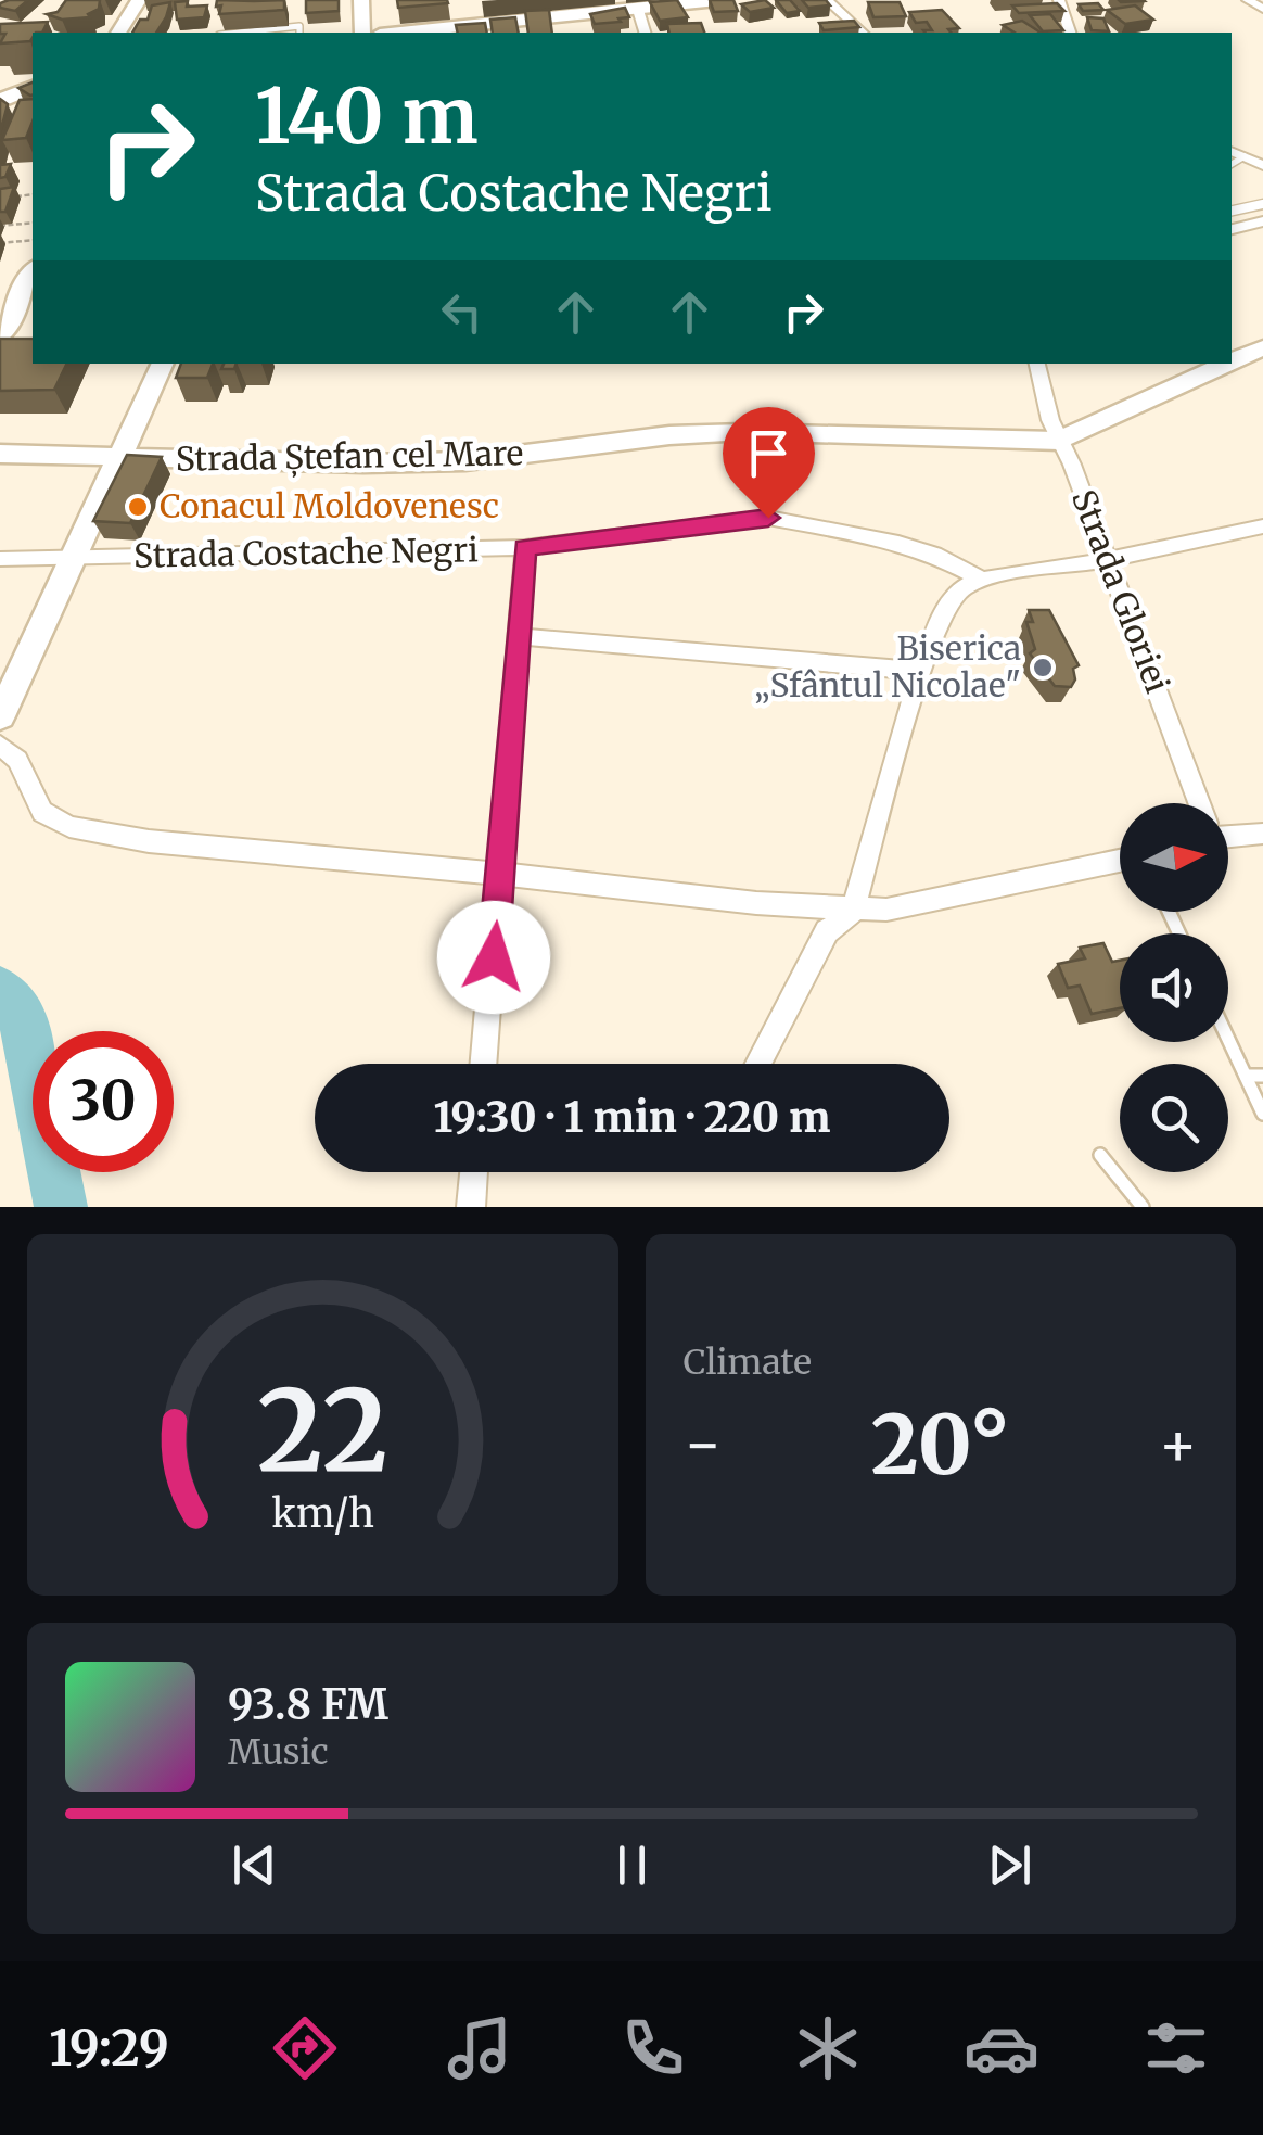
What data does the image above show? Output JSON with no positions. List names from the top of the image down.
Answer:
{
  "streets": {
    "street": ["Strada Ștefan cel Mare", "Strada Costache Negri", "Strada Gloriei"]
  },
  "crossings": [
    ["Strada Ștefan cel Mare", "Strada Gloriei"]
  ],
  "places": ["Conacul Moldovenesc", "Biserica „Sfântul Nicolae\""],
  "north": "right",
  "page": {
    "turn": ["140 m", "Strada Costache Negri"],
    "limit": "30",
    "trip": "19:30 · 1 min · 220 m",
    "tile": "Climate",
    "heat": ["−", "20°", "+"],
    "song": ["93.8 FM", "Music"],
    "tabs": "19:29",
    "gauge": ["22", "km/h"]
  }
}
